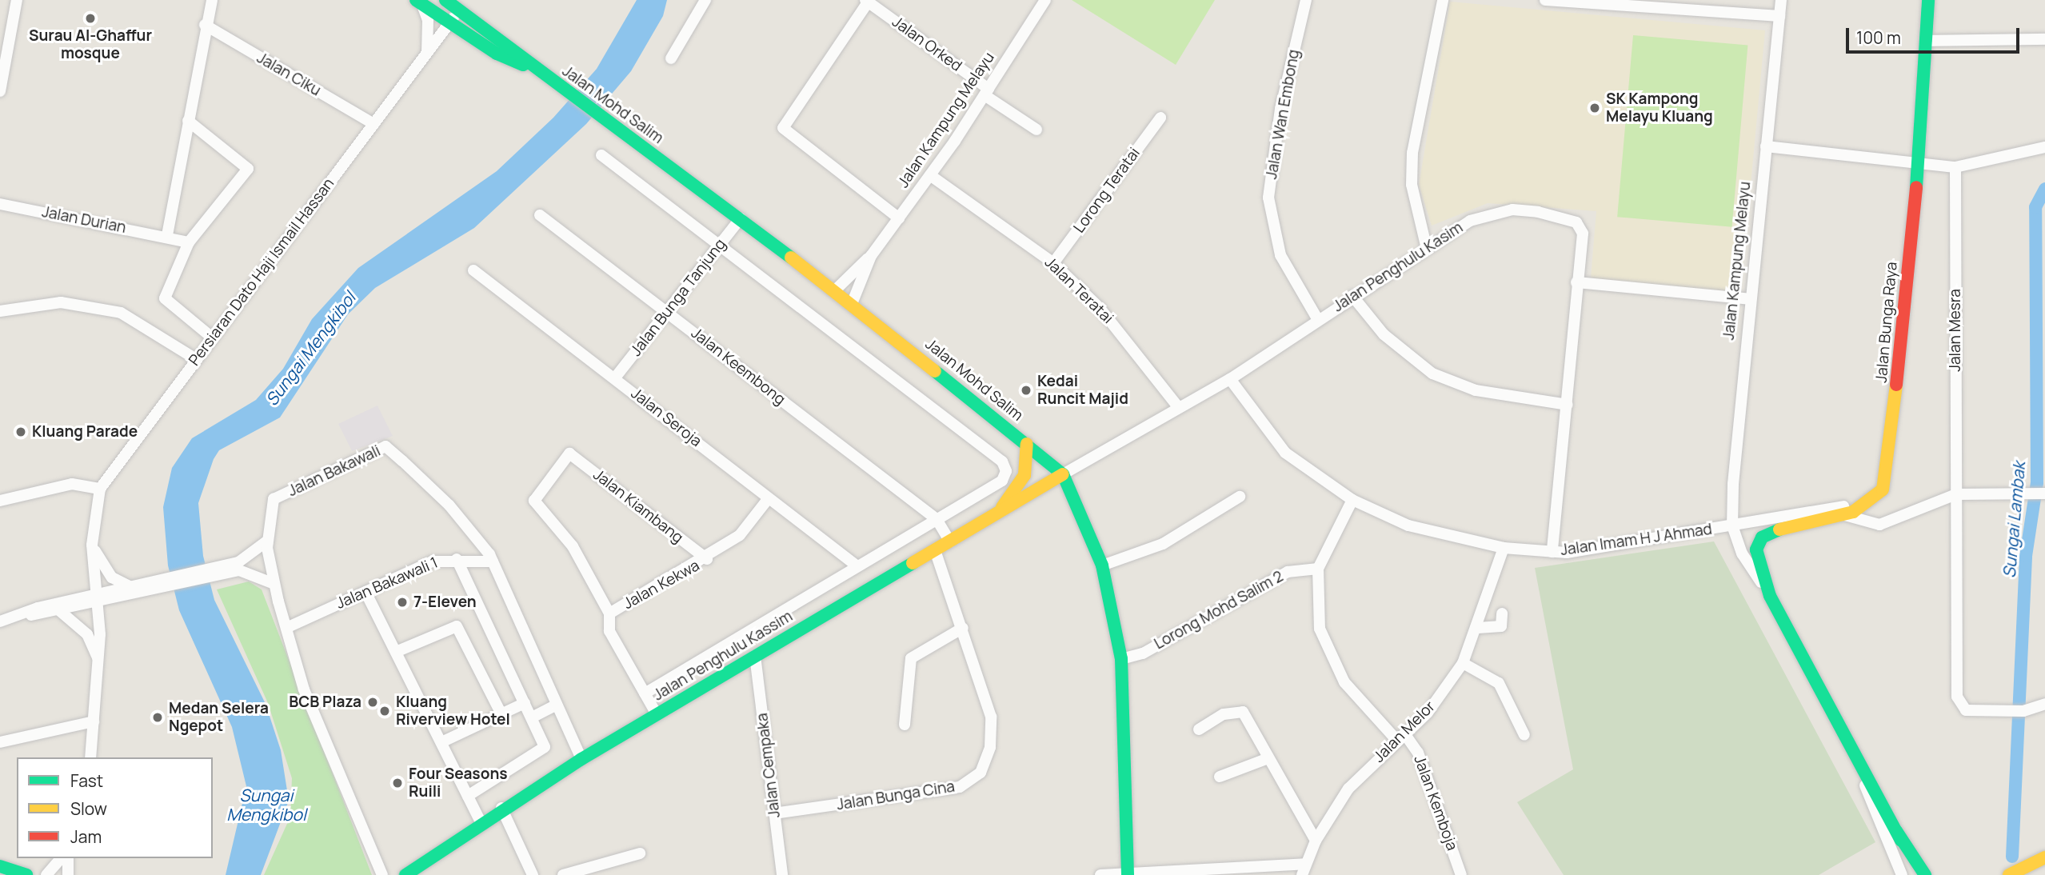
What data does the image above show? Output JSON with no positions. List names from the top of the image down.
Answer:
{
  "streets": {
    "main road": ["Jalan Mohd Salim", "Jalan Bunga Raya", "Jalan Penghulu Kassim"],
    "street": [
      "Jalan Orked",
      "Jalan Ciku",
      "Jalan Wan Embong",
      "Jalan Kampung Melayu",
      "Lorong Teratai",
      "Jalan Durian",
      "Jalan Penghulu Kasim",
      "Persiaran Dato Haji Ismail Hassan",
      "Jalan Teratai",
      "Jalan Bunga Tanjung",
      "Jalan Mesra",
      "Jalan Keembong",
      "Jalan Seroja",
      "Jalan Bakawali",
      "Jalan Kiambang",
      "Jalan Imam H J Ahmad",
      "Jalan Bakawali 1",
      "Jalan Kekwa",
      "Lorong Mohd Salim 2",
      "Jalan Melor",
      "Jalan Cempaka",
      "Jalan Bunga Cina",
      "Jalan Kemboja"
    ]
  },
  "crossings": [
    ["Jalan Orked", "Jalan Kampung Melayu"],
    ["Jalan Ciku", "Persiaran Dato Haji Ismail Hassan"],
    ["Jalan Mohd Salim", "Jalan Kampung Melayu"],
    ["Jalan Mohd Salim", "Jalan Penghulu Kasim"],
    ["Jalan Mohd Salim", "Persiaran Dato Haji Ismail Hassan"],
    ["Jalan Mohd Salim", "Jalan Bunga Tanjung"],
    ["Jalan Mohd Salim", "Lorong Mohd Salim 2"],
    ["Jalan Mohd Salim", "Jalan Penghulu Kassim"],
    ["Jalan Wan Embong", "Jalan Penghulu Kasim"],
    ["Jalan Kampung Melayu", "Jalan Teratai"],
    ["Jalan Kampung Melayu", "Jalan Imam H J Ahmad"],
    ["Lorong Teratai", "Jalan Teratai"],
    ["Jalan Penghulu Kasim", "Jalan Teratai"],
    ["Jalan Penghulu Kasim", "Jalan Imam H J Ahmad"],
    ["Jalan Penghulu Kasim", "Jalan Penghulu Kassim"],
    ["Jalan Bunga Tanjung", "Jalan Keembong"],
    ["Jalan Bunga Tanjung", "Jalan Seroja"],
    ["Jalan Bunga Tanjung", "Jalan Penghulu Kassim"],
    ["Jalan Keembong", "Jalan Penghulu Kassim"],
    ["Jalan Seroja", "Jalan Kekwa"],
    ["Jalan Seroja", "Jalan Penghulu Kassim"],
    ["Jalan Bakawali", "Jalan Bakawali 1"],
    ["Jalan Bakawali", "Jalan Penghulu Kassim"],
    ["Jalan Kiambang", "Jalan Kekwa"],
    ["Jalan Imam H J Ahmad", "Jalan Melor"],
    ["Jalan Imam H J Ahmad", "Jalan Kemboja"],
    ["Jalan Kekwa", "Jalan Penghulu Kassim"],
    ["Lorong Mohd Salim 2", "Jalan Kemboja"],
    ["Jalan Penghulu Kassim", "Jalan Cempaka"],
    ["Jalan Penghulu Kassim", "Jalan Bunga Cina"],
    ["Jalan Melor", "Jalan Kemboja"],
    ["Jalan Cempaka", "Jalan Bunga Cina"]
  ],
  "water": ["Sungai Mengkibol", "Sungai Lambak"],
  "places": [
    "Surau Al-Ghaffur mosque",
    "SK Kampong Melayu Kluang",
    "Kedai Runcit Majid",
    "Kluang Parade",
    "7-Eleven",
    "BCB Plaza",
    "Kluang Riverview Hotel",
    "Medan Selera Ngepot",
    "Four Seasons Ruili"
  ],
  "legend": ["Fast", "Slow", "Jam"],
  "scale_bar": "100 m"
}
